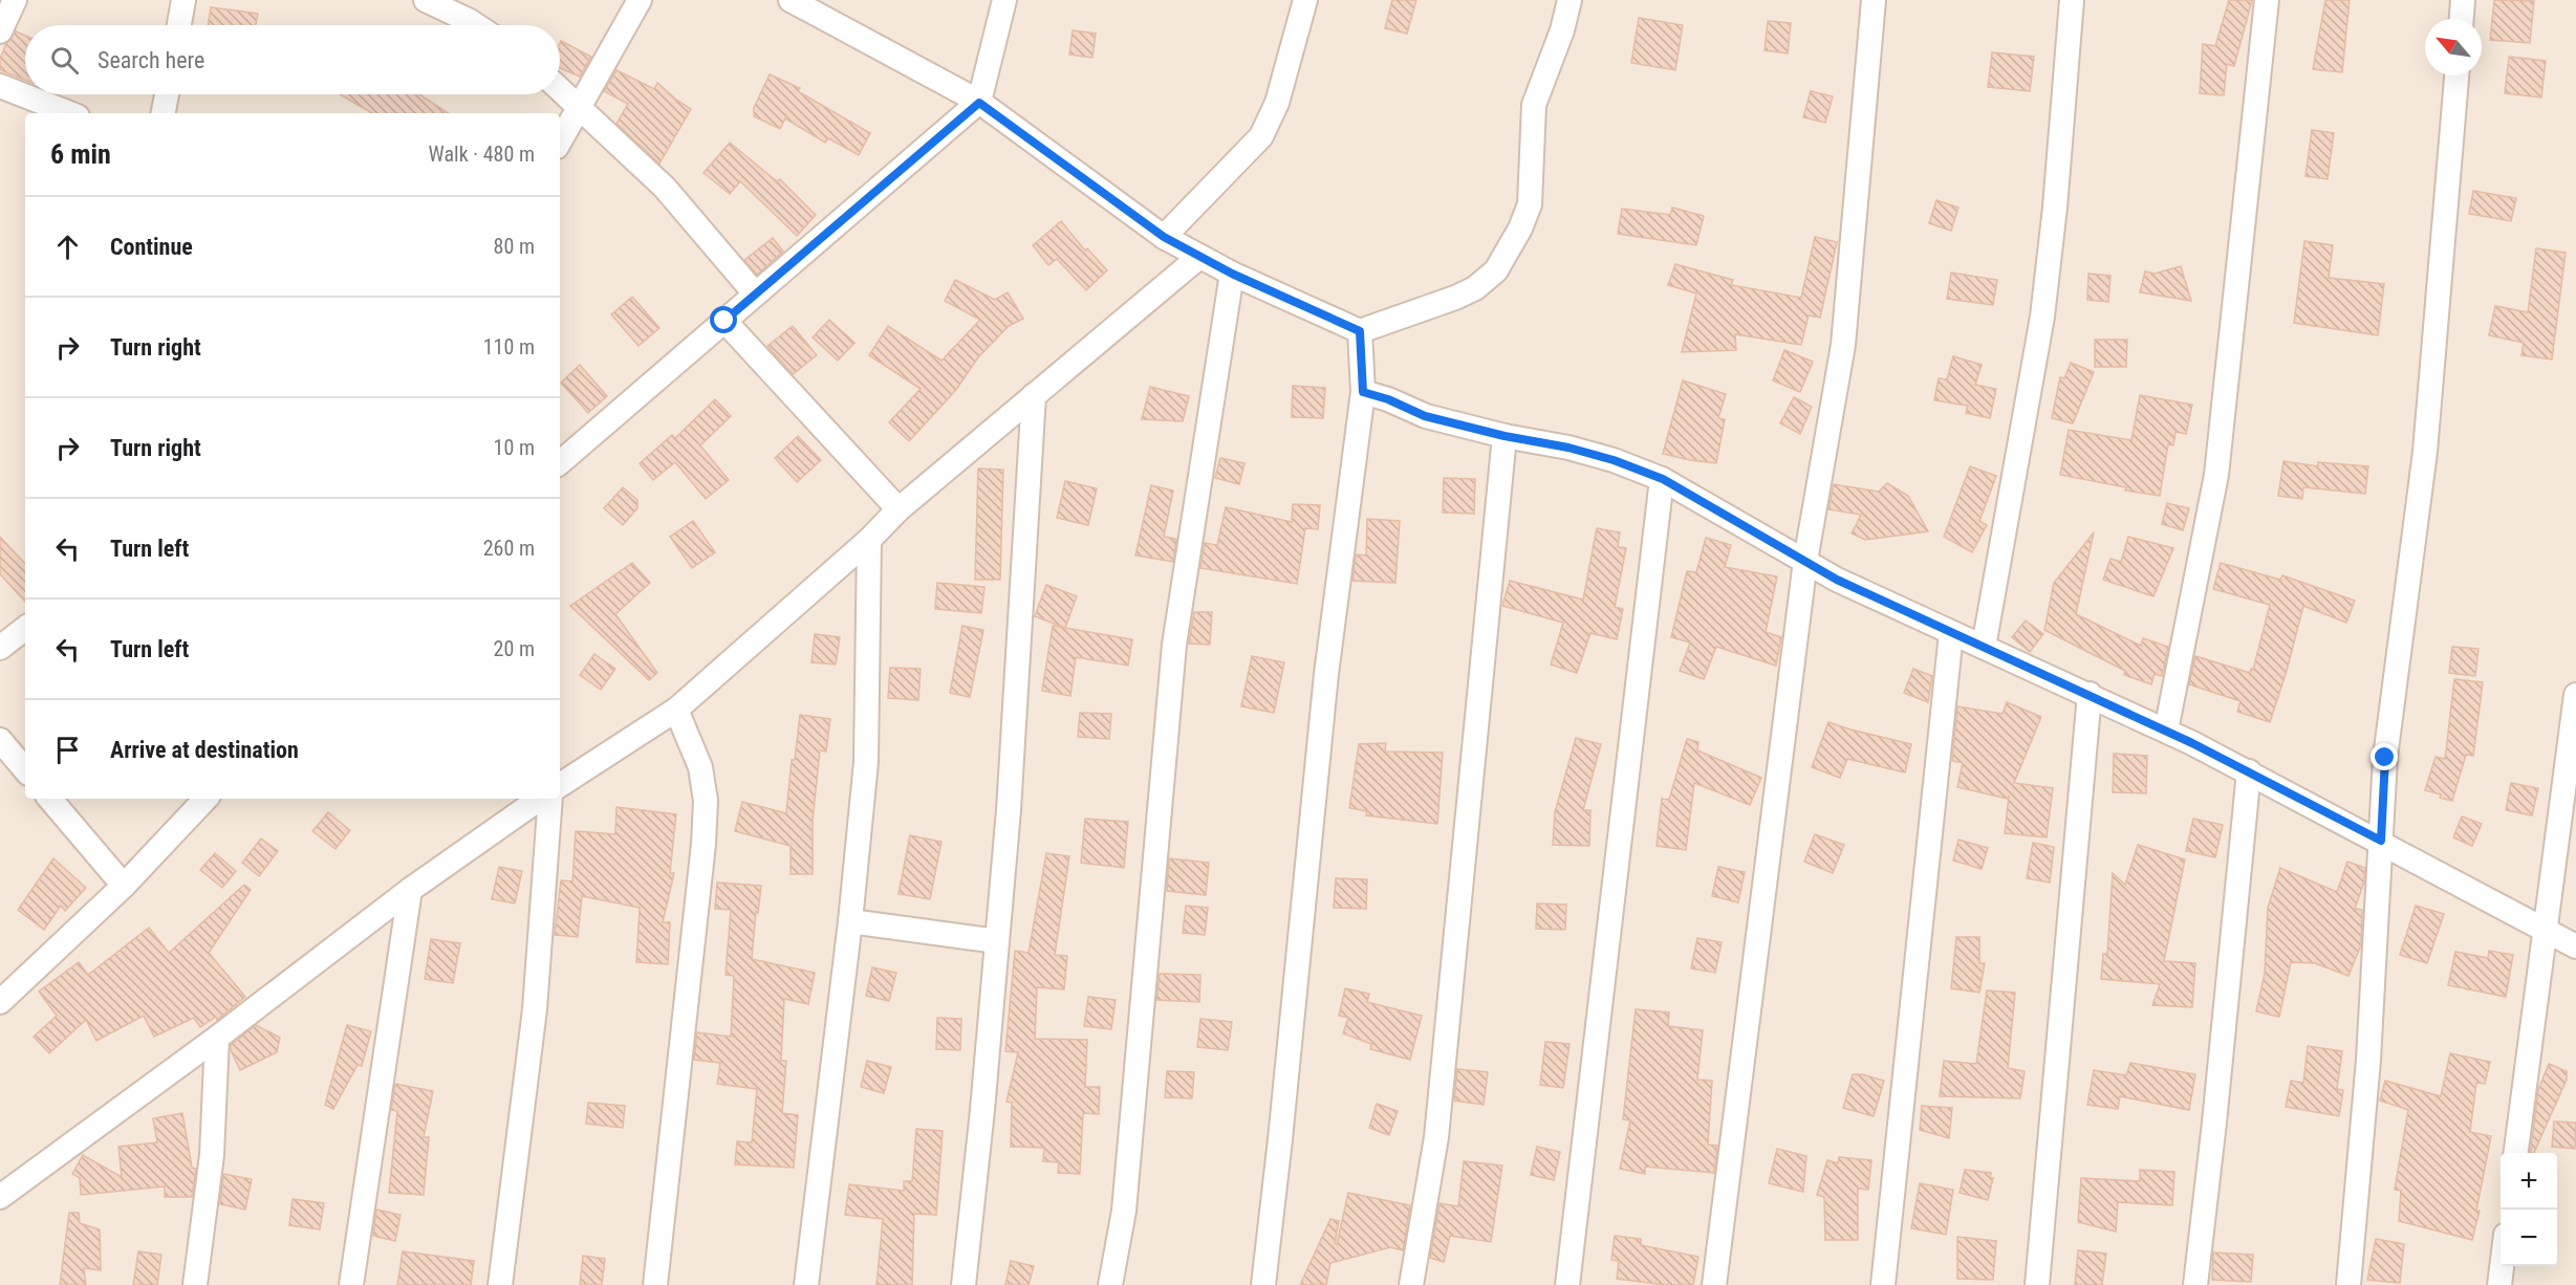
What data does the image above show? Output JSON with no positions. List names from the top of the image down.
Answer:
{
  "north": "top left",
  "page": {
    "search": "Search here",
    "heading": ["6 min", "Walk · 480 m"],
    "list": [
      ["Continue", "80 m"],
      ["Turn right", "110 m"],
      ["Turn right", "10 m"],
      ["Turn left", "260 m"],
      ["Turn left", "20 m"],
      "Arrive at destination"
    ],
    "map_buttons": ["+", "−"]
  }
}
